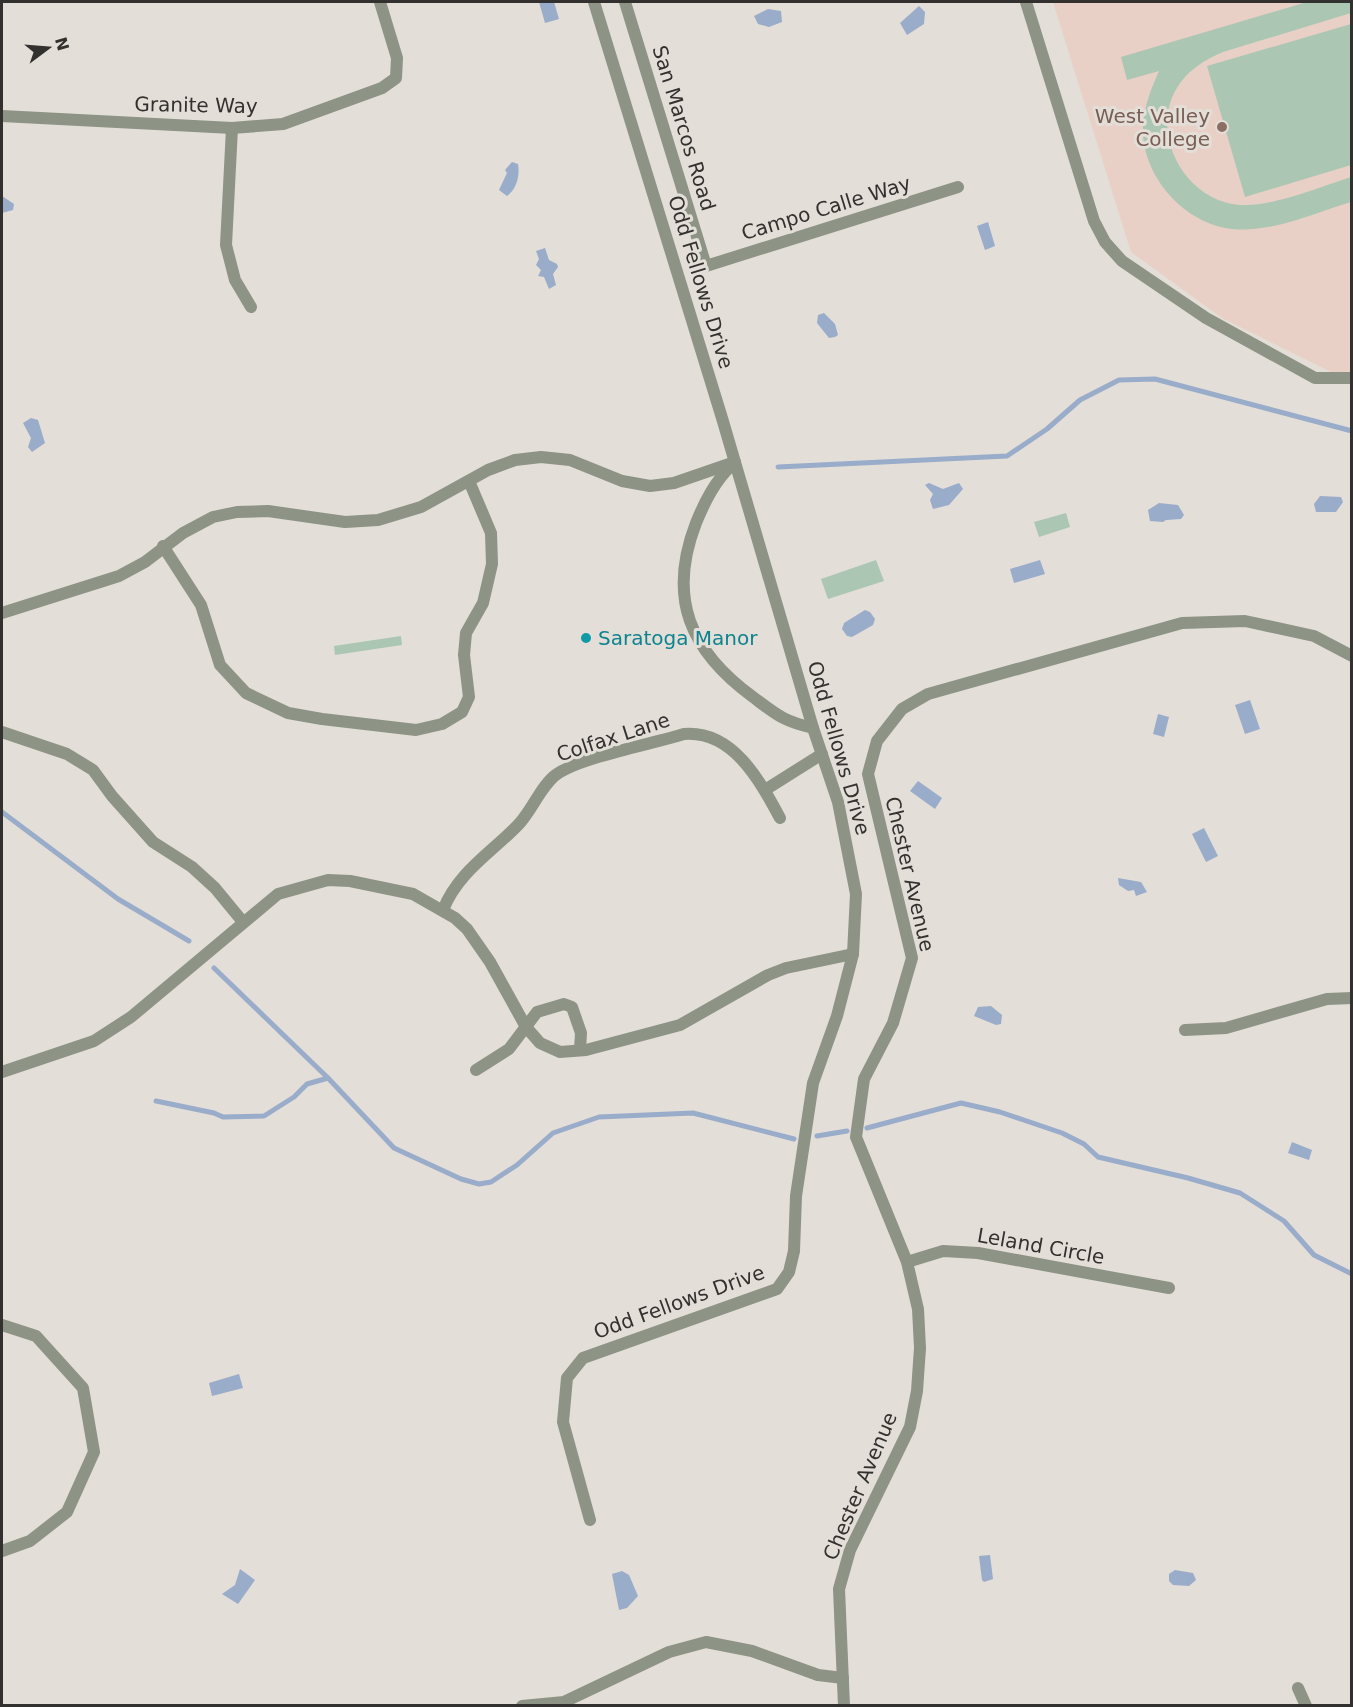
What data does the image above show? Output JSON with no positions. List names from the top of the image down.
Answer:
{
  "streets": {
    "street": [
      "Granite Way",
      "San Marcos Road",
      "Campo Calle Way",
      "Odd Fellows Drive",
      "Colfax Lane",
      "Chester Avenue",
      "Leland Circle"
    ]
  },
  "crossings": [
    ["San Marcos Road", "Campo Calle Way"],
    ["Chester Avenue", "Leland Circle"]
  ],
  "places": ["West Valley College", "Saratoga Manor"],
  "north": "right"
}
